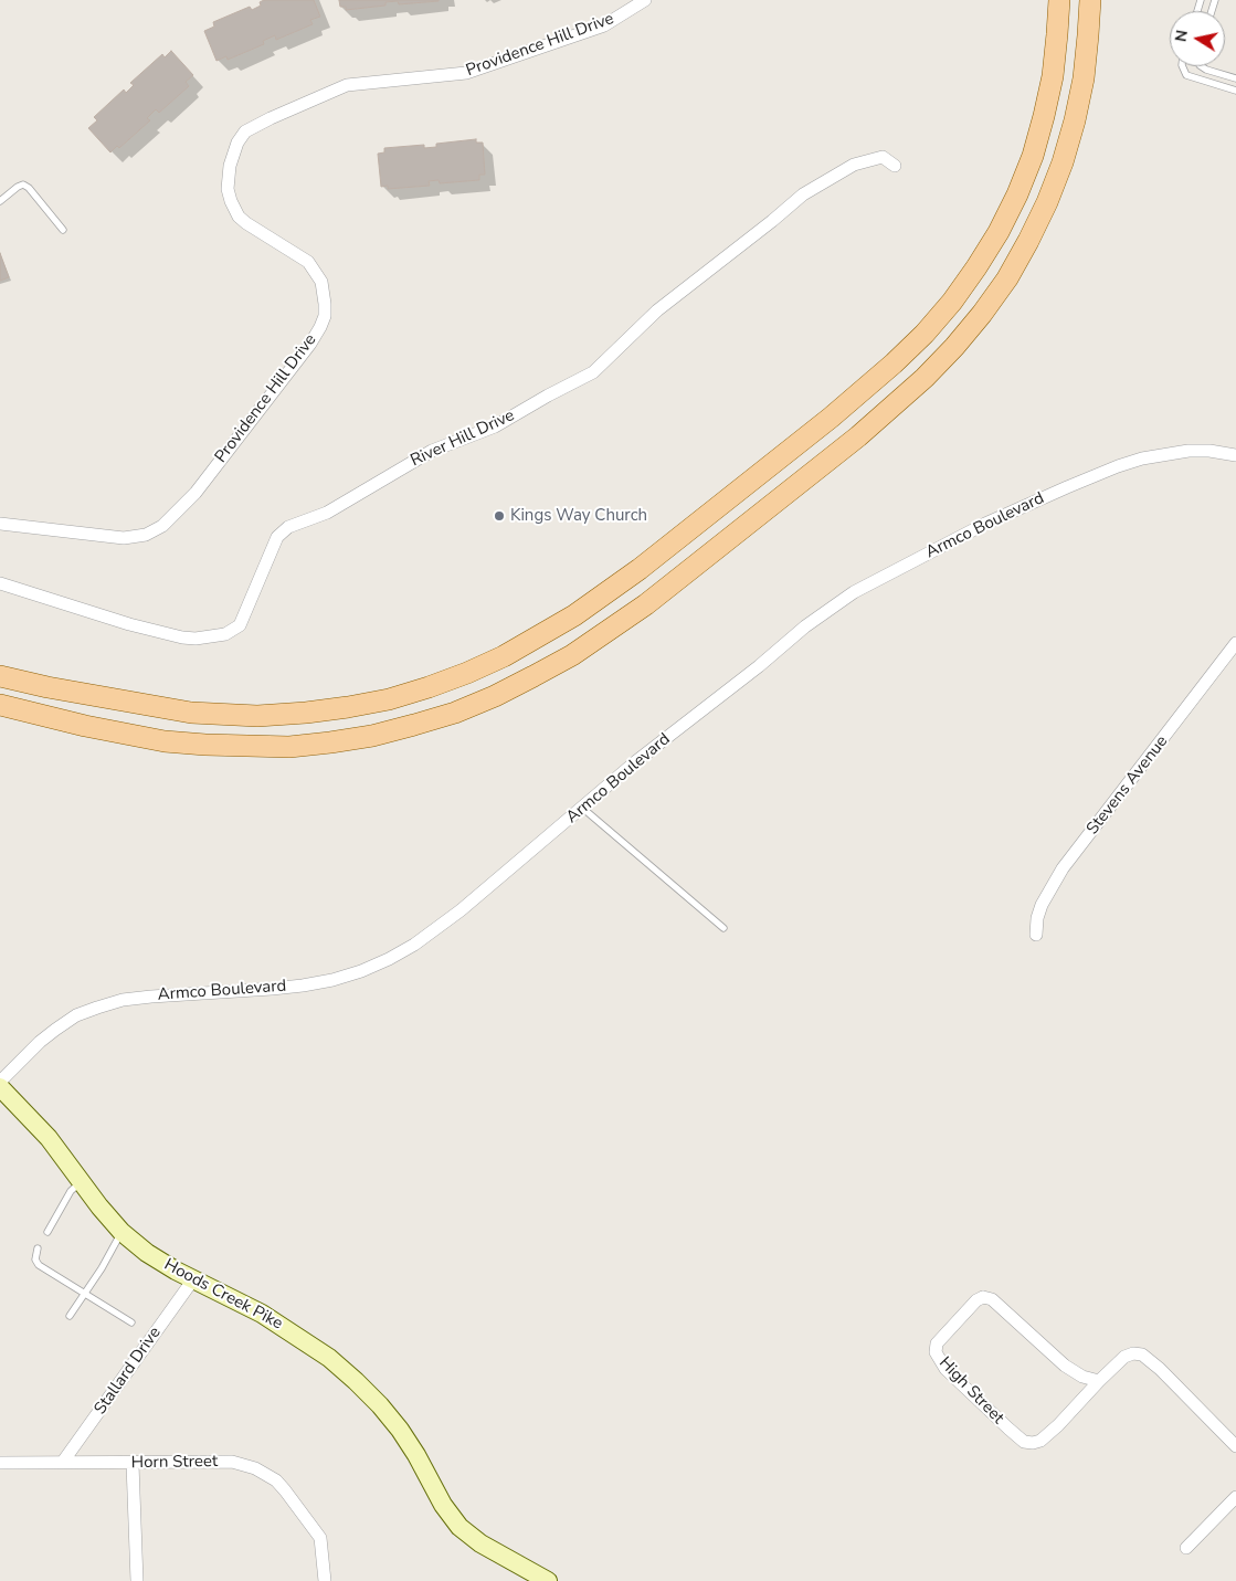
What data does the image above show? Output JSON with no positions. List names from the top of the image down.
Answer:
{
  "streets": {
    "main road": ["Hoods Creek Pike"],
    "street": [
      "Providence Hill Drive",
      "River Hill Drive",
      "Armco Boulevard",
      "Stevens Avenue",
      "Stallard Drive",
      "High Street",
      "Horn Street"
    ]
  },
  "crossings": [
    ["Hoods Creek Pike", "Stallard Drive"],
    ["Stallard Drive", "Horn Street"]
  ],
  "places": ["Kings Way Church"],
  "north": "left"
}
